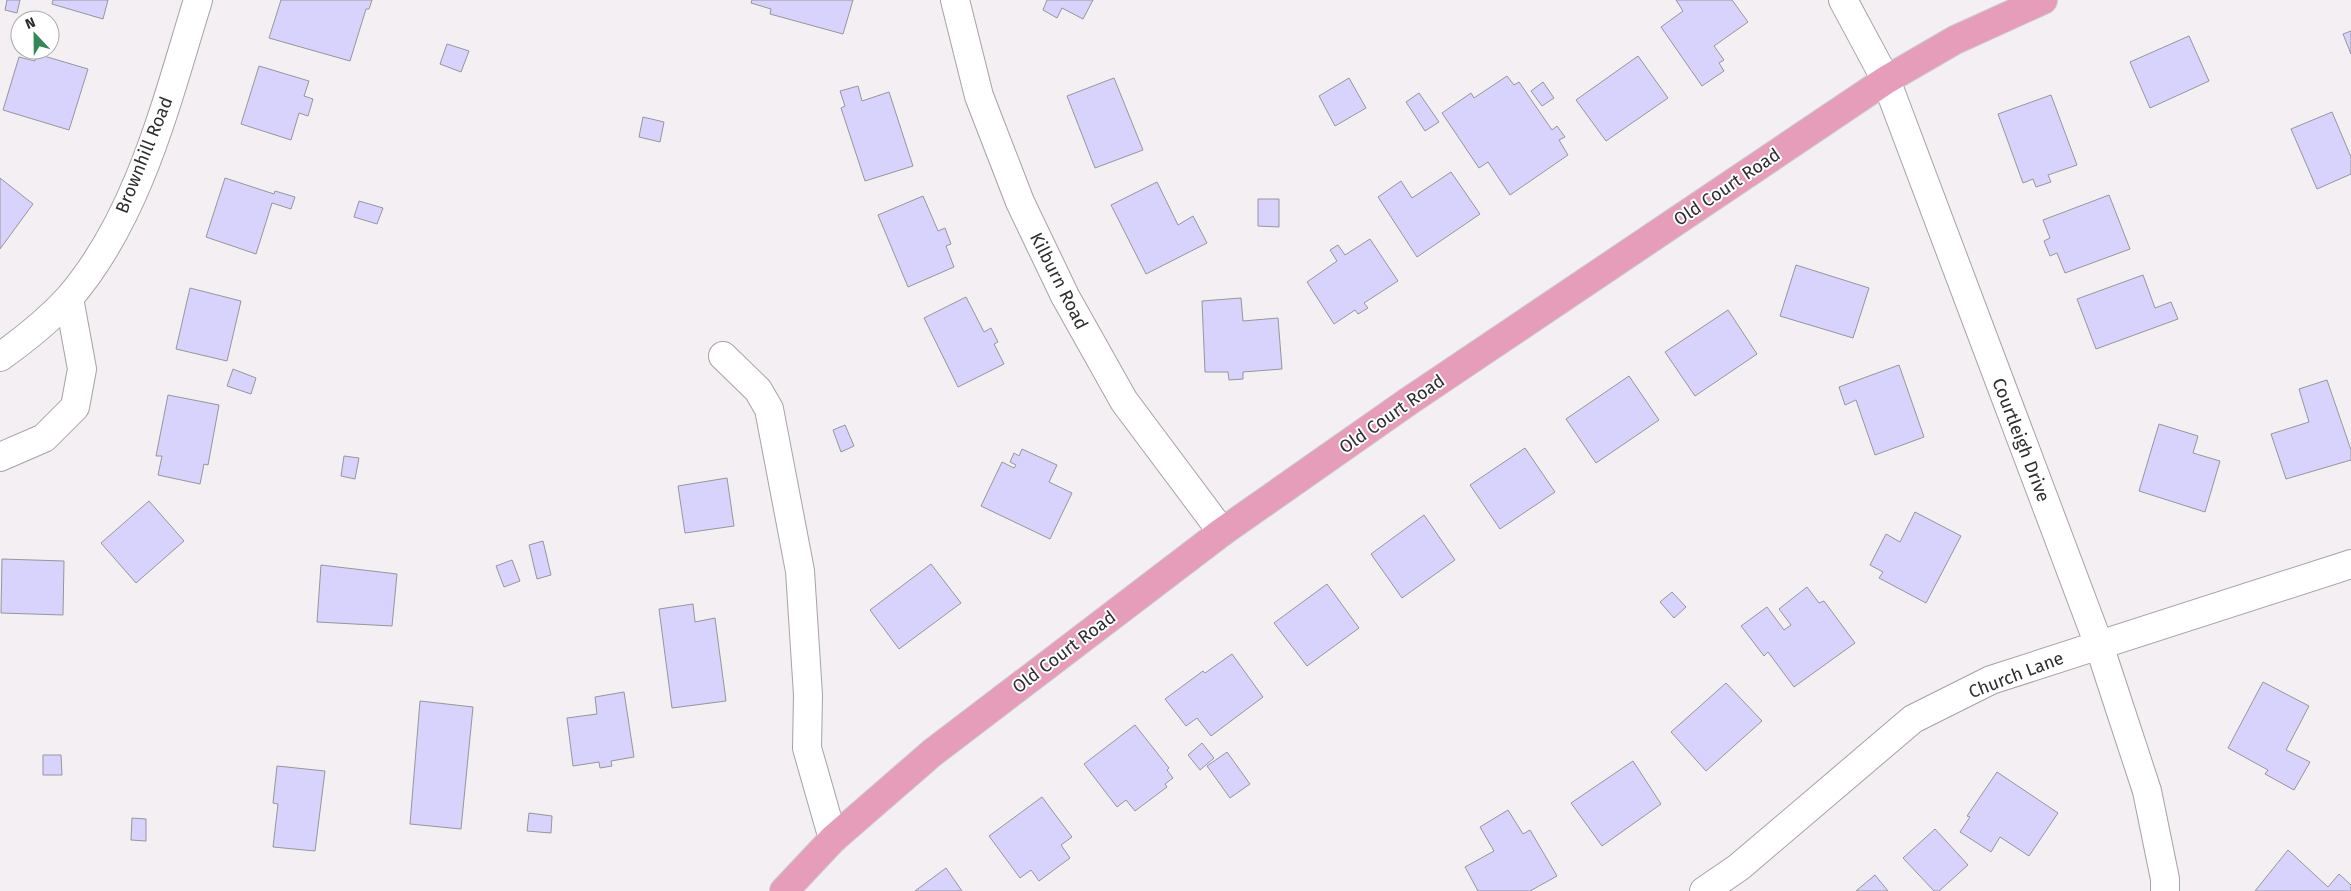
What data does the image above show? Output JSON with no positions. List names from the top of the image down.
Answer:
{
  "streets": {
    "main road": ["Old Court Road"],
    "street": [
      "Brownhill Road",
      "Kilburn Road",
      "Courtleigh Drive",
      "Church Lane"
    ]
  },
  "crossings": [
    ["Old Court Road", "Kilburn Road"],
    ["Old Court Road", "Courtleigh Drive"],
    ["Courtleigh Drive", "Church Lane"]
  ],
  "north": "top"
}
